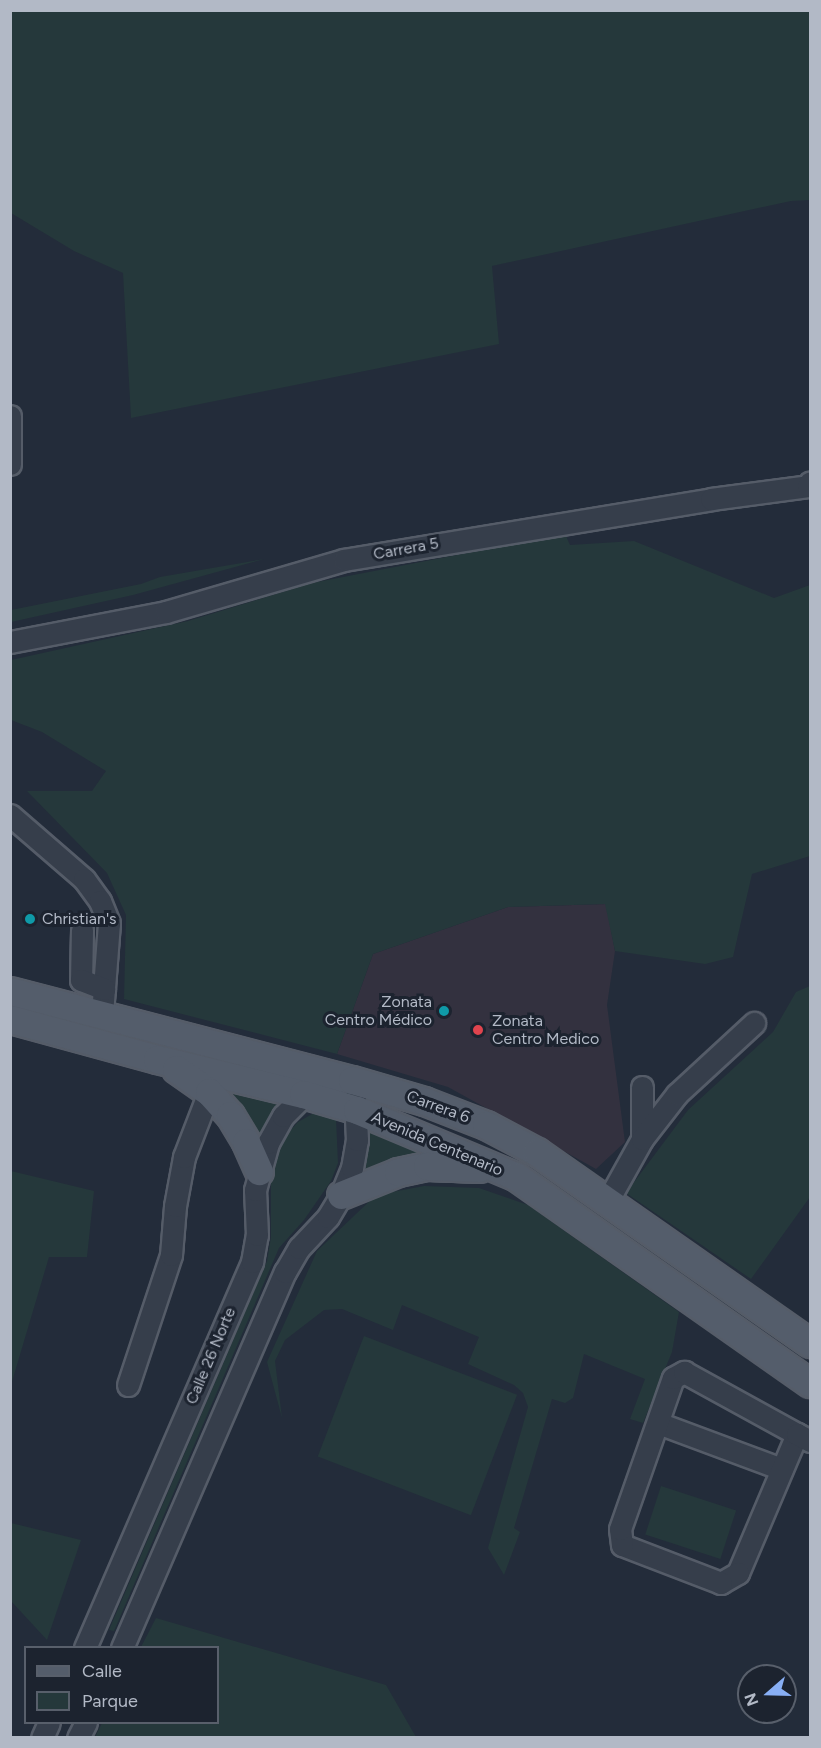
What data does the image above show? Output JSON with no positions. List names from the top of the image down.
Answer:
{
  "streets": {
    "main road": ["Carrera 6", "Avenida Centenario"],
    "street": ["Carrera 5", "Calle 26 Norte"]
  },
  "crossings": [
    ["Carrera 6", "Calle 26 Norte"],
    ["Avenida Centenario", "Calle 26 Norte"]
  ],
  "places": ["Christian's", "Zonata Centro Médico", "Zonata Centro Medico"],
  "legend": ["Calle", "Parque"],
  "north": "left"
}
